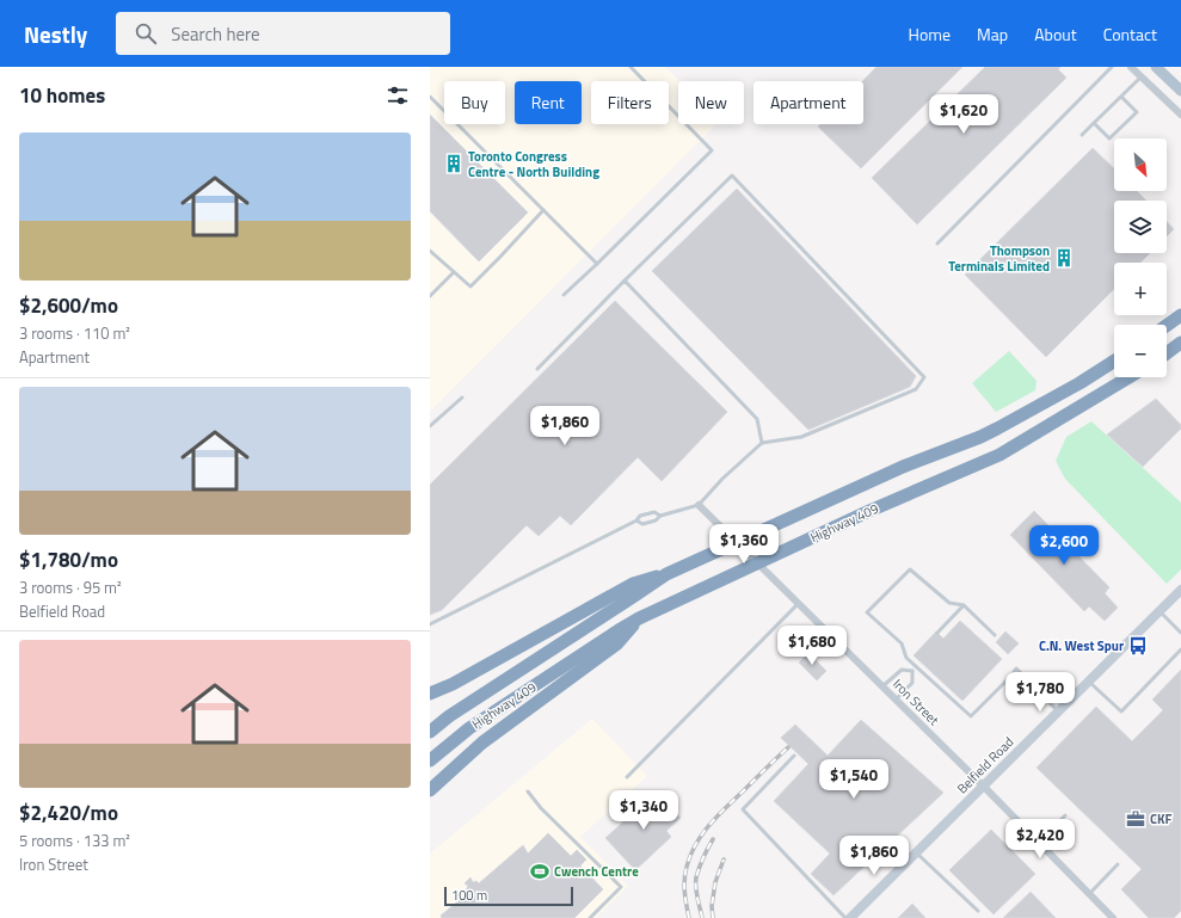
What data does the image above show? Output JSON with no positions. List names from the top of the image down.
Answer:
{
  "streets": {
    "highway": ["Highway 409"],
    "main road": ["Belfield Road"],
    "street": ["Iron Street"]
  },
  "crossings": [
    ["Iron Street", "Belfield Road"]
  ],
  "places": {
    "building": ["Toronto Congress Centre - North Building", "Thompson Terminals Limited"],
    "bus stop": ["C.N. West Spur"],
    "office": ["CKF"],
    "sports": ["Cwench Centre"]
  },
  "scale_bar": "100 m",
  "north": "bottom right",
  "page": {
    "header": "Nestly",
    "search": "Search here",
    "nav": [
      "Home",
      "Map",
      "About",
      "Contact"
    ],
    "heading": "10 homes",
    "chip": [
      "Buy",
      "Rent",
      "Filters",
      "New",
      "Apartment"
    ],
    "price": [
      "$1,620",
      "$1,860",
      "$1,360",
      "$2,600",
      "$1,680",
      "$1,780",
      "$1,540",
      "$1,340",
      "$2,420",
      "$1,860"
    ],
    "list": [
      {
        "name": "$2,600/mo",
        "note": "3 rooms · 110 m² · Apartment"
      },
      {
        "name": "$1,780/mo",
        "note": "3 rooms · 95 m² · Belfield Road"
      },
      {
        "name": "$2,420/mo",
        "note": "5 rooms · 133 m² · Iron Street"
      }
    ],
    "map_buttons": ["+", "−"],
    "scale": "100 m"
  }
}
